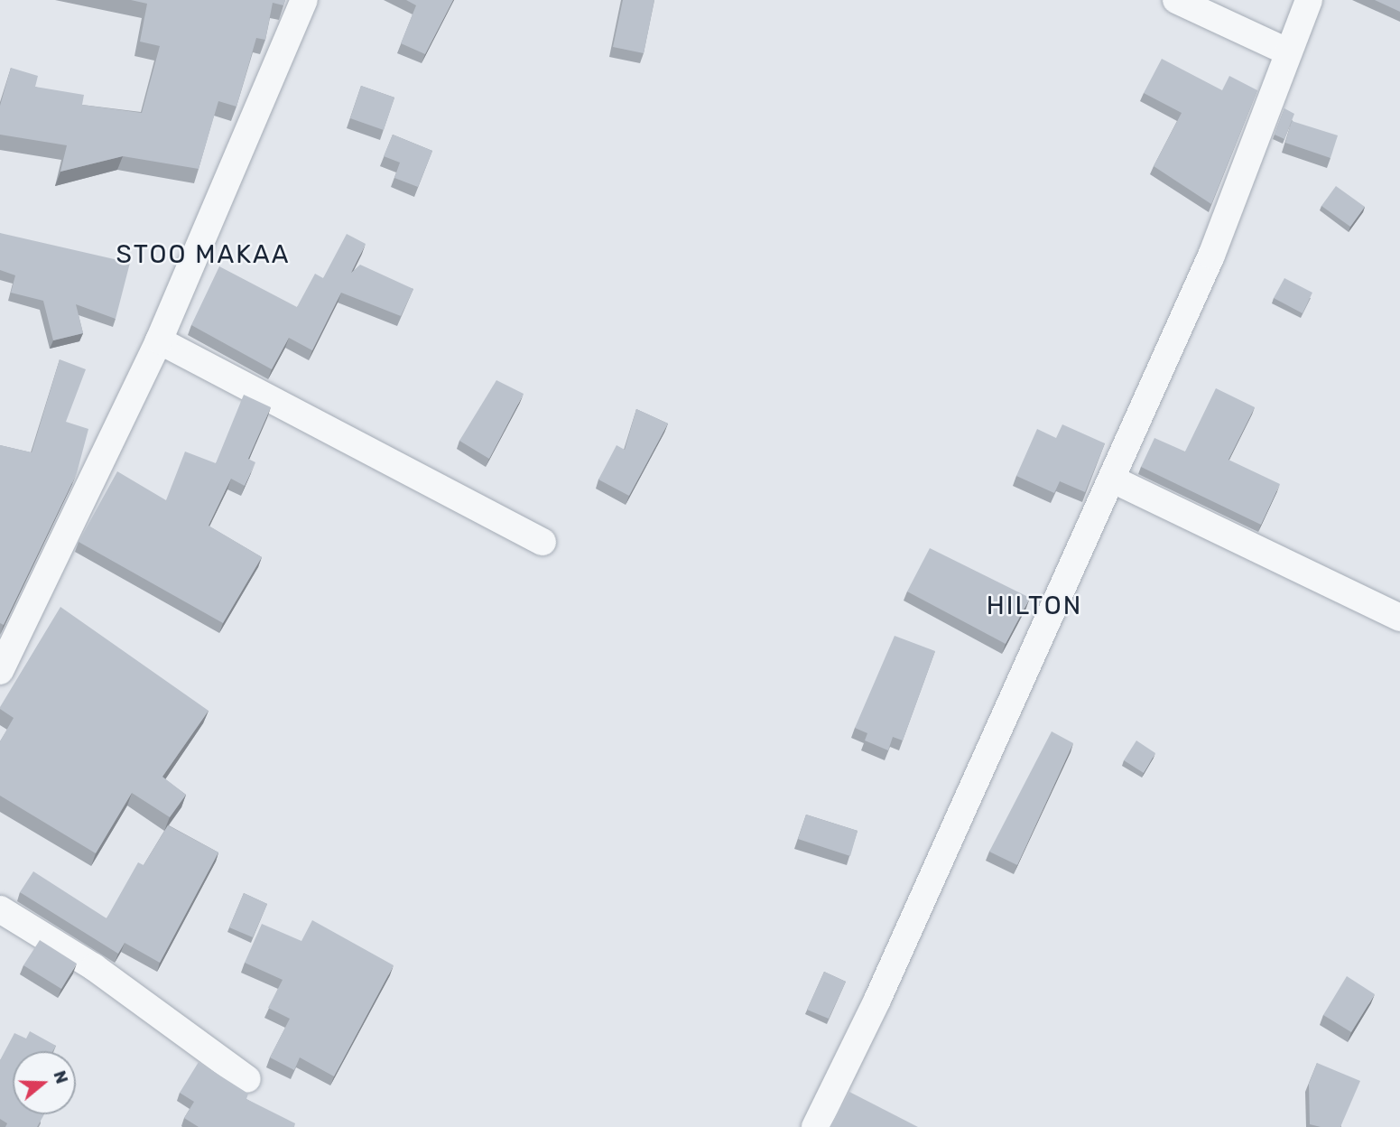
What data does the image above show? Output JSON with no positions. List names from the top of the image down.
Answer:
{
  "districts": ["STOO MAKAA", "HILTON"],
  "north": "right"
}
